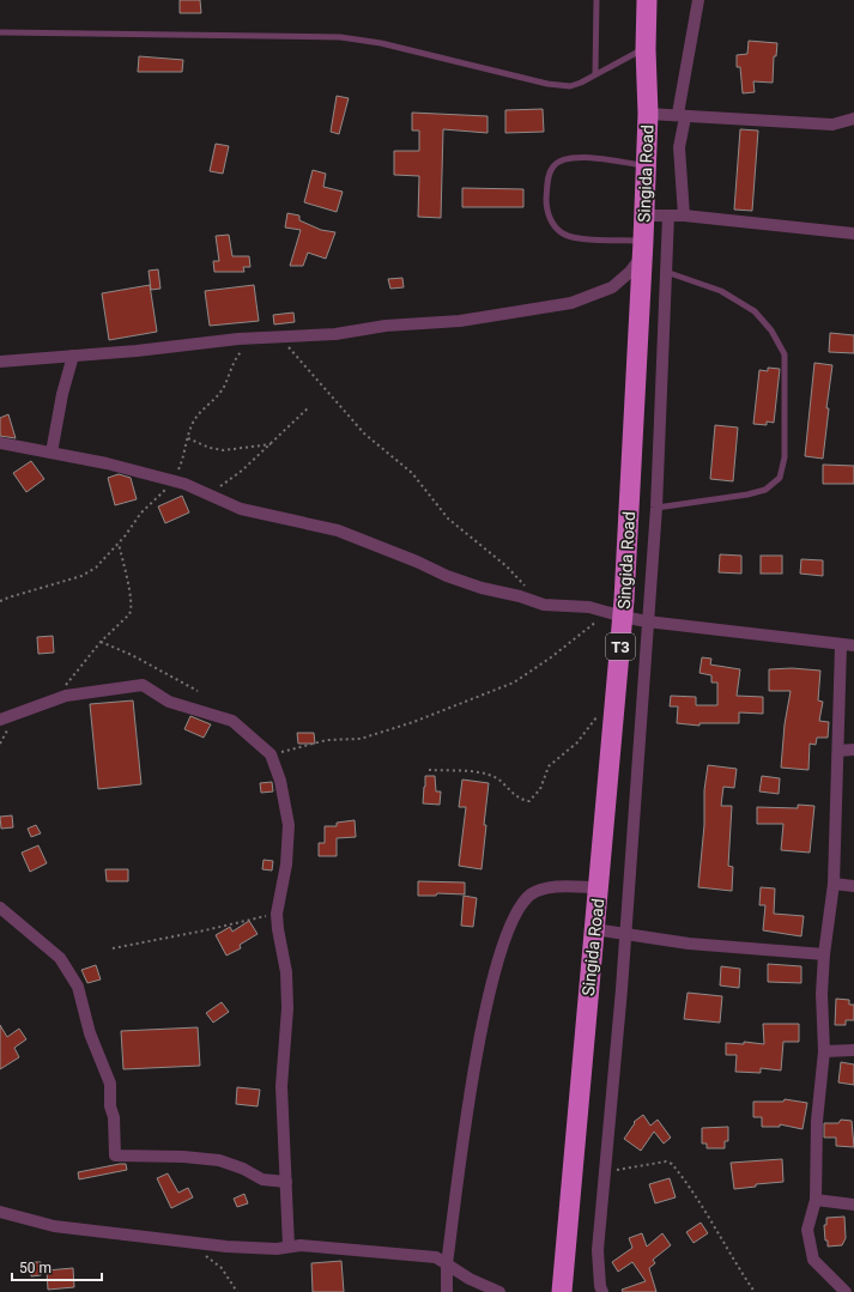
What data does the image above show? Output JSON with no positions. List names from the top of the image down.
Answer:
{
  "streets": {
    "highway": ["Singida Road", "T3"]
  },
  "scale_bar": "50 m"
}
